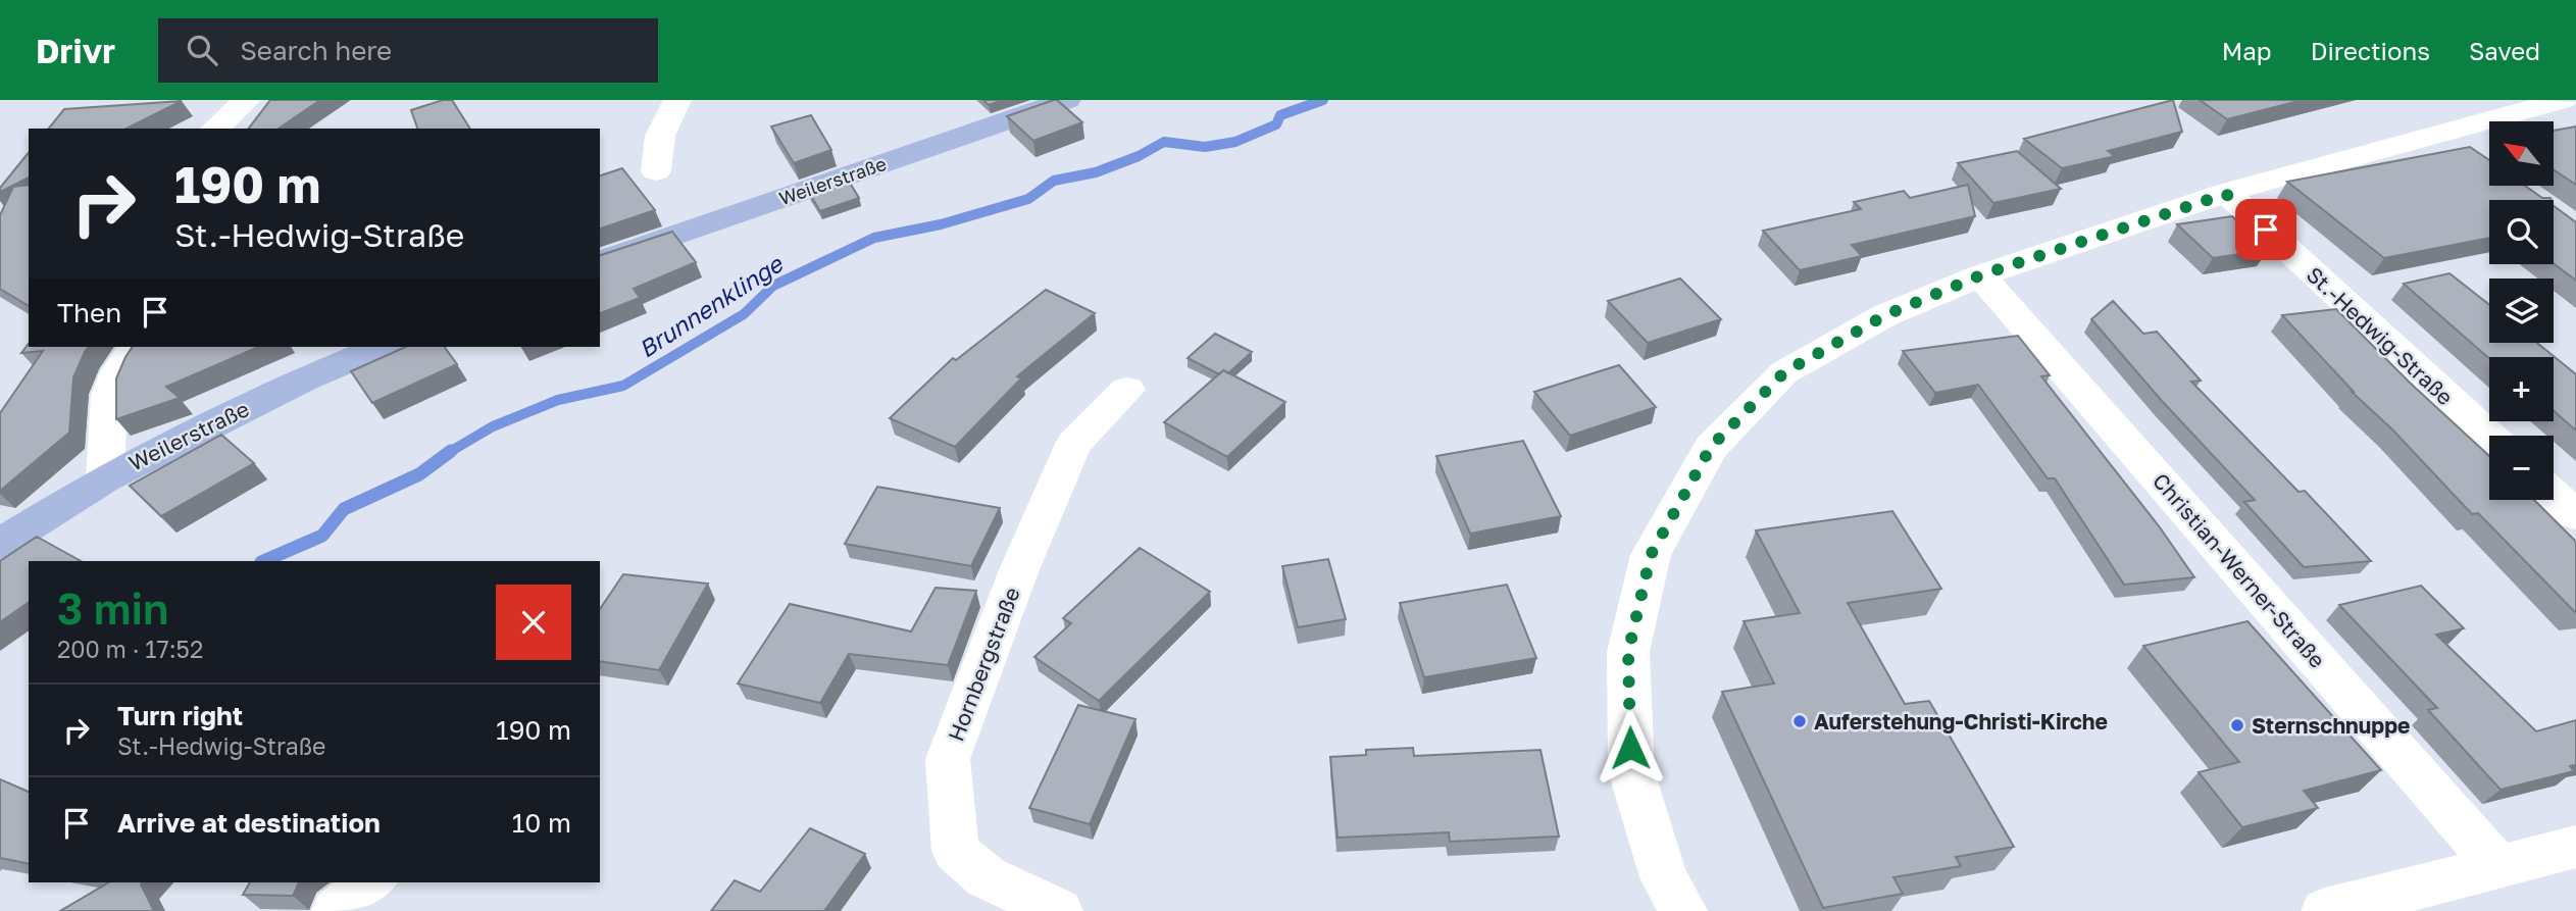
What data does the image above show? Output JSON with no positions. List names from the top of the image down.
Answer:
{
  "streets": {
    "main road": ["Weilerstraße"],
    "street": ["St.-Hedwig-Straße", "Christian-Werner-Straße", "Hornbergstraße"]
  },
  "water": ["Brunnenklinge"],
  "places": ["Auferstehung-Christi-Kirche", "Sternschnuppe"],
  "north": "top left",
  "page": {
    "header": "Drivr",
    "search": "Search here",
    "nav": ["Map", "Directions", "Saved"],
    "map_buttons": ["+", "−"],
    "turn": ["190 m", "St.-Hedwig-Straße"],
    "then": "Then",
    "heading": ["3 min", "200 m · 17:52"],
    "list": [
      {
        "name": "Turn right",
        "note": "St.-Hedwig-Straße",
        "value": "190 m"
      },
      {
        "name": "Arrive at destination",
        "value": "10 m"
      }
    ]
  }
}
